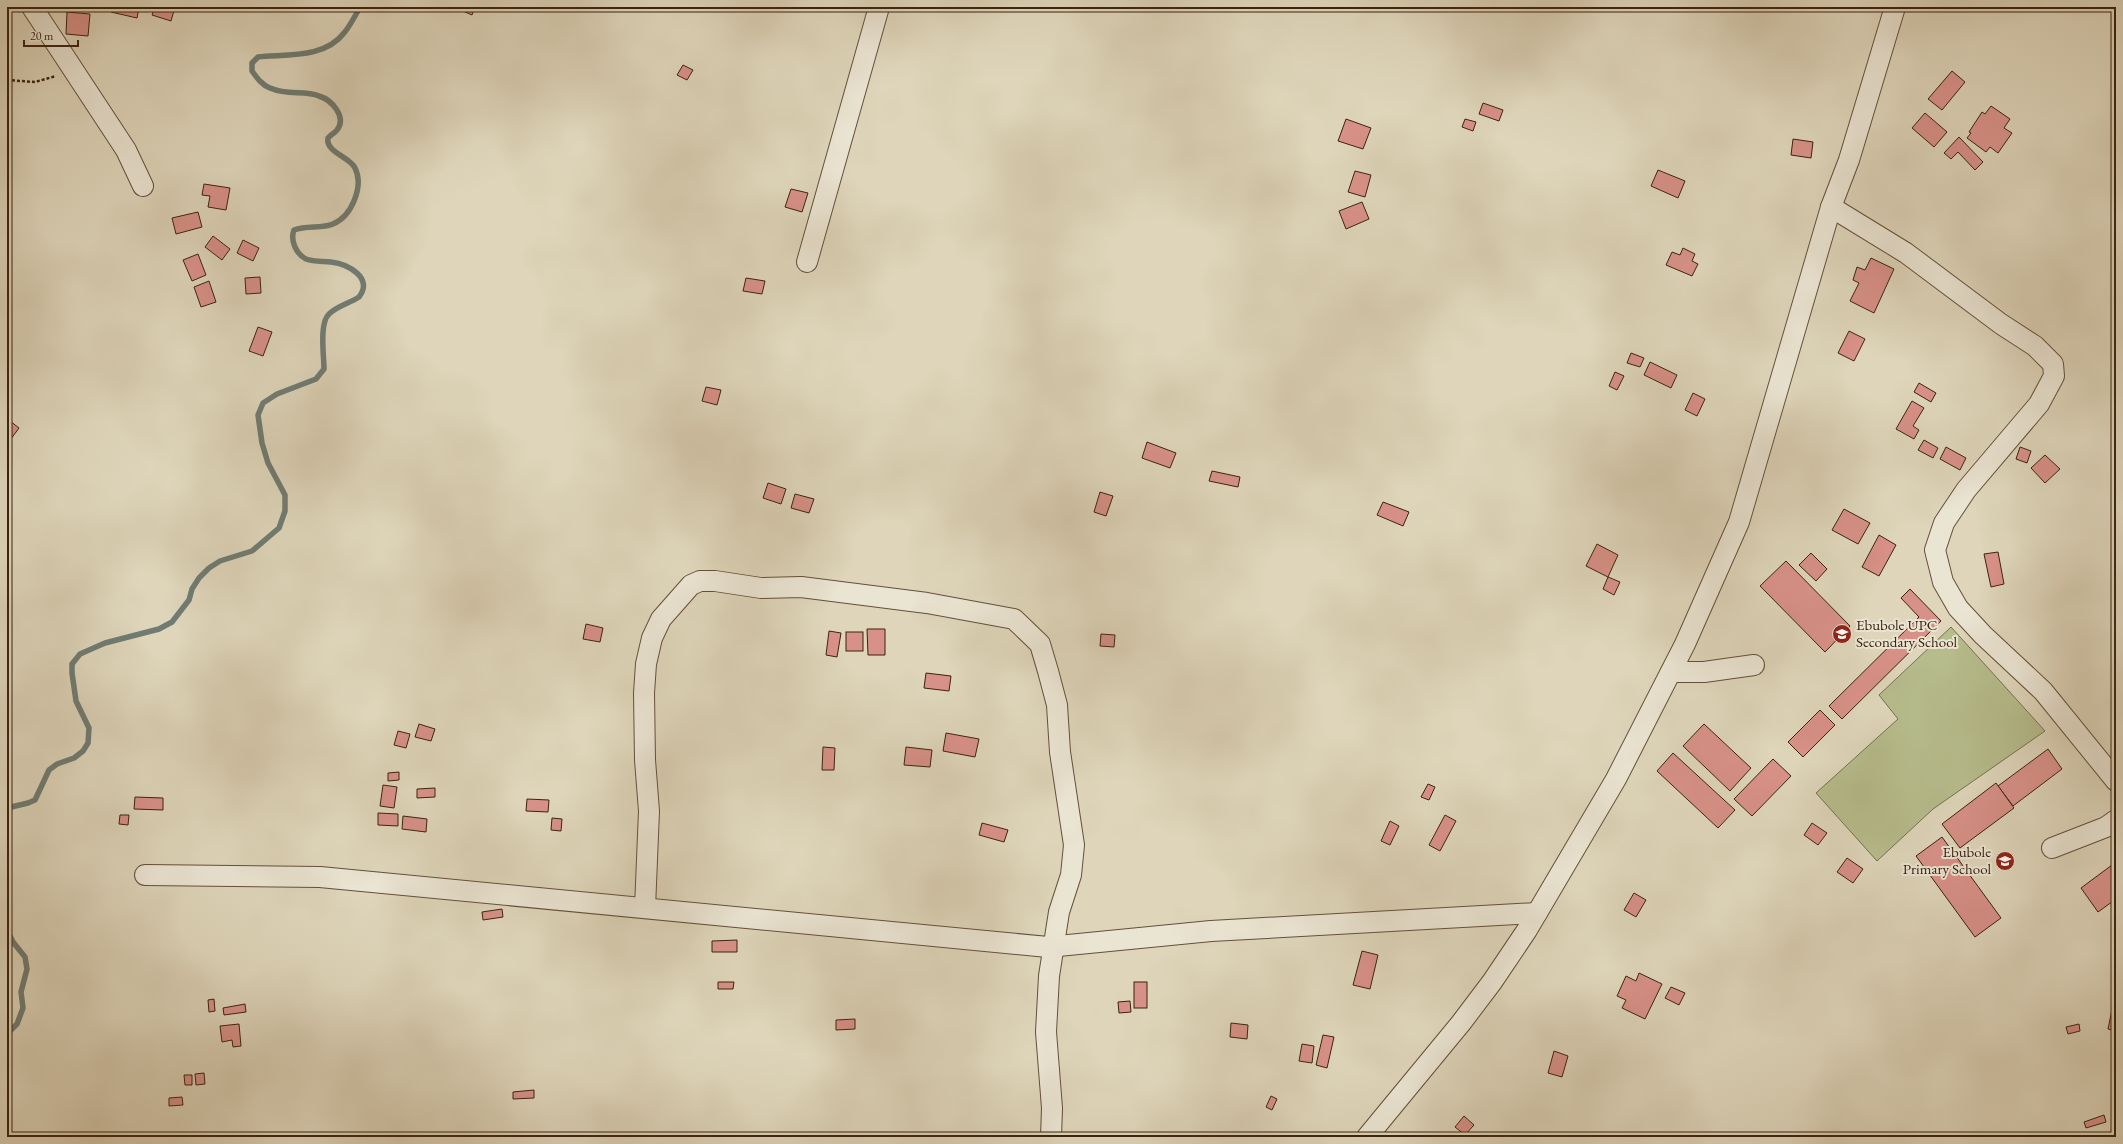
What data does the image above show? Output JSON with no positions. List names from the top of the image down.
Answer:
{
  "places": {
    "school or university": ["Ebubole UPC Secondary School", "Ebubole Primary School"]
  },
  "scale_bar": "20 m"
}
